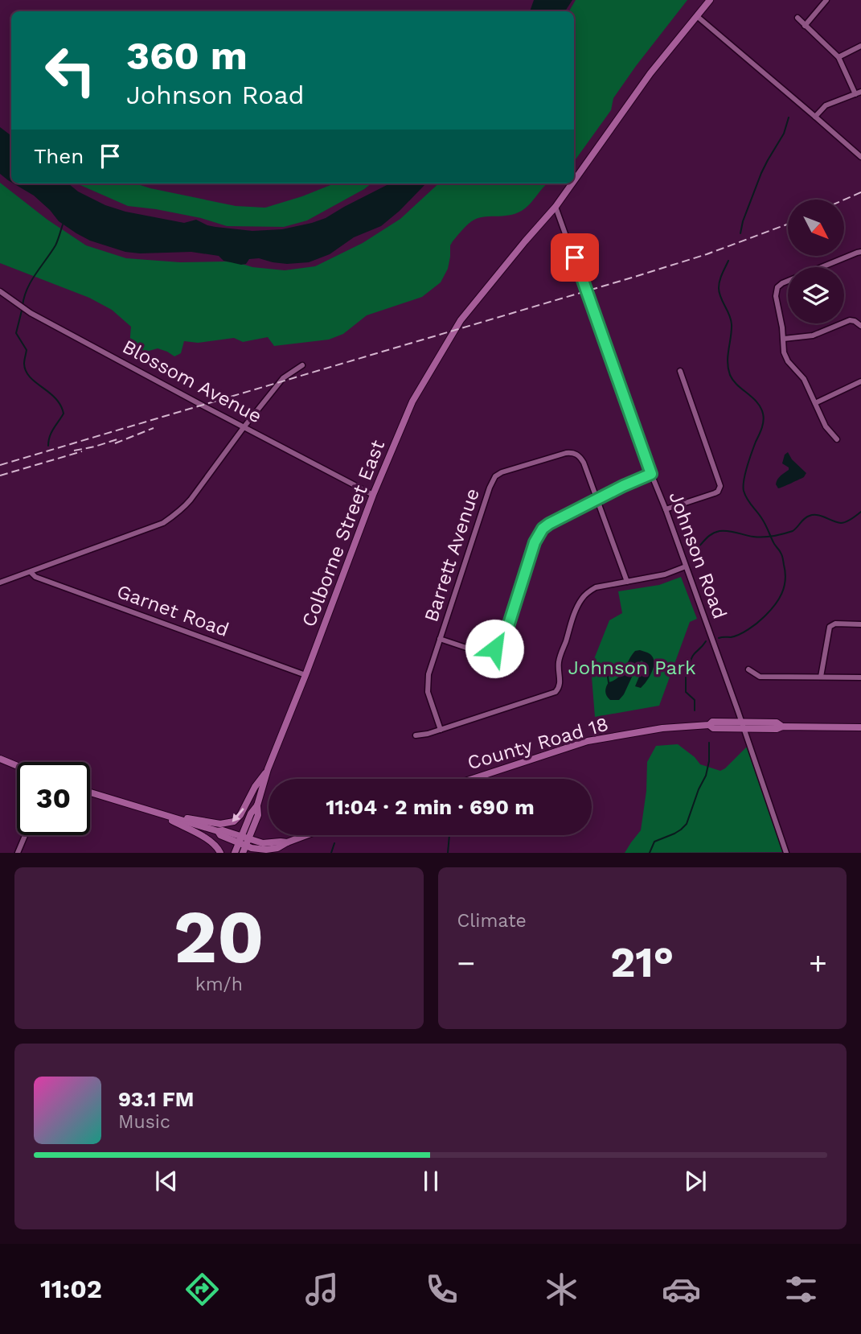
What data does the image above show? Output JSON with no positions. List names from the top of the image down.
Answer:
{
  "streets": {
    "main road": ["Colborne Street East", "County Road 18"],
    "street": [
      "Blossom Avenue",
      "Barrett Avenue",
      "Johnson Road",
      "Garnet Road"
    ]
  },
  "crossings": [
    ["Blossom Avenue", "Colborne Street East"],
    ["Colborne Street East", "Johnson Road"],
    ["Colborne Street East", "Garnet Road"],
    ["Johnson Road", "County Road 18"]
  ],
  "parks": ["Johnson Park"],
  "north": "bottom right",
  "page": {
    "turn": ["360 m", "Johnson Road"],
    "then": "Then",
    "limit": "30",
    "trip": "11:04 · 2 min · 690 m",
    "tile": [
      ["20", "km/h"],
      "Climate"
    ],
    "heat": ["−", "21°", "+"],
    "song": ["93.1 FM", "Music"],
    "tabs": "11:02"
  }
}
